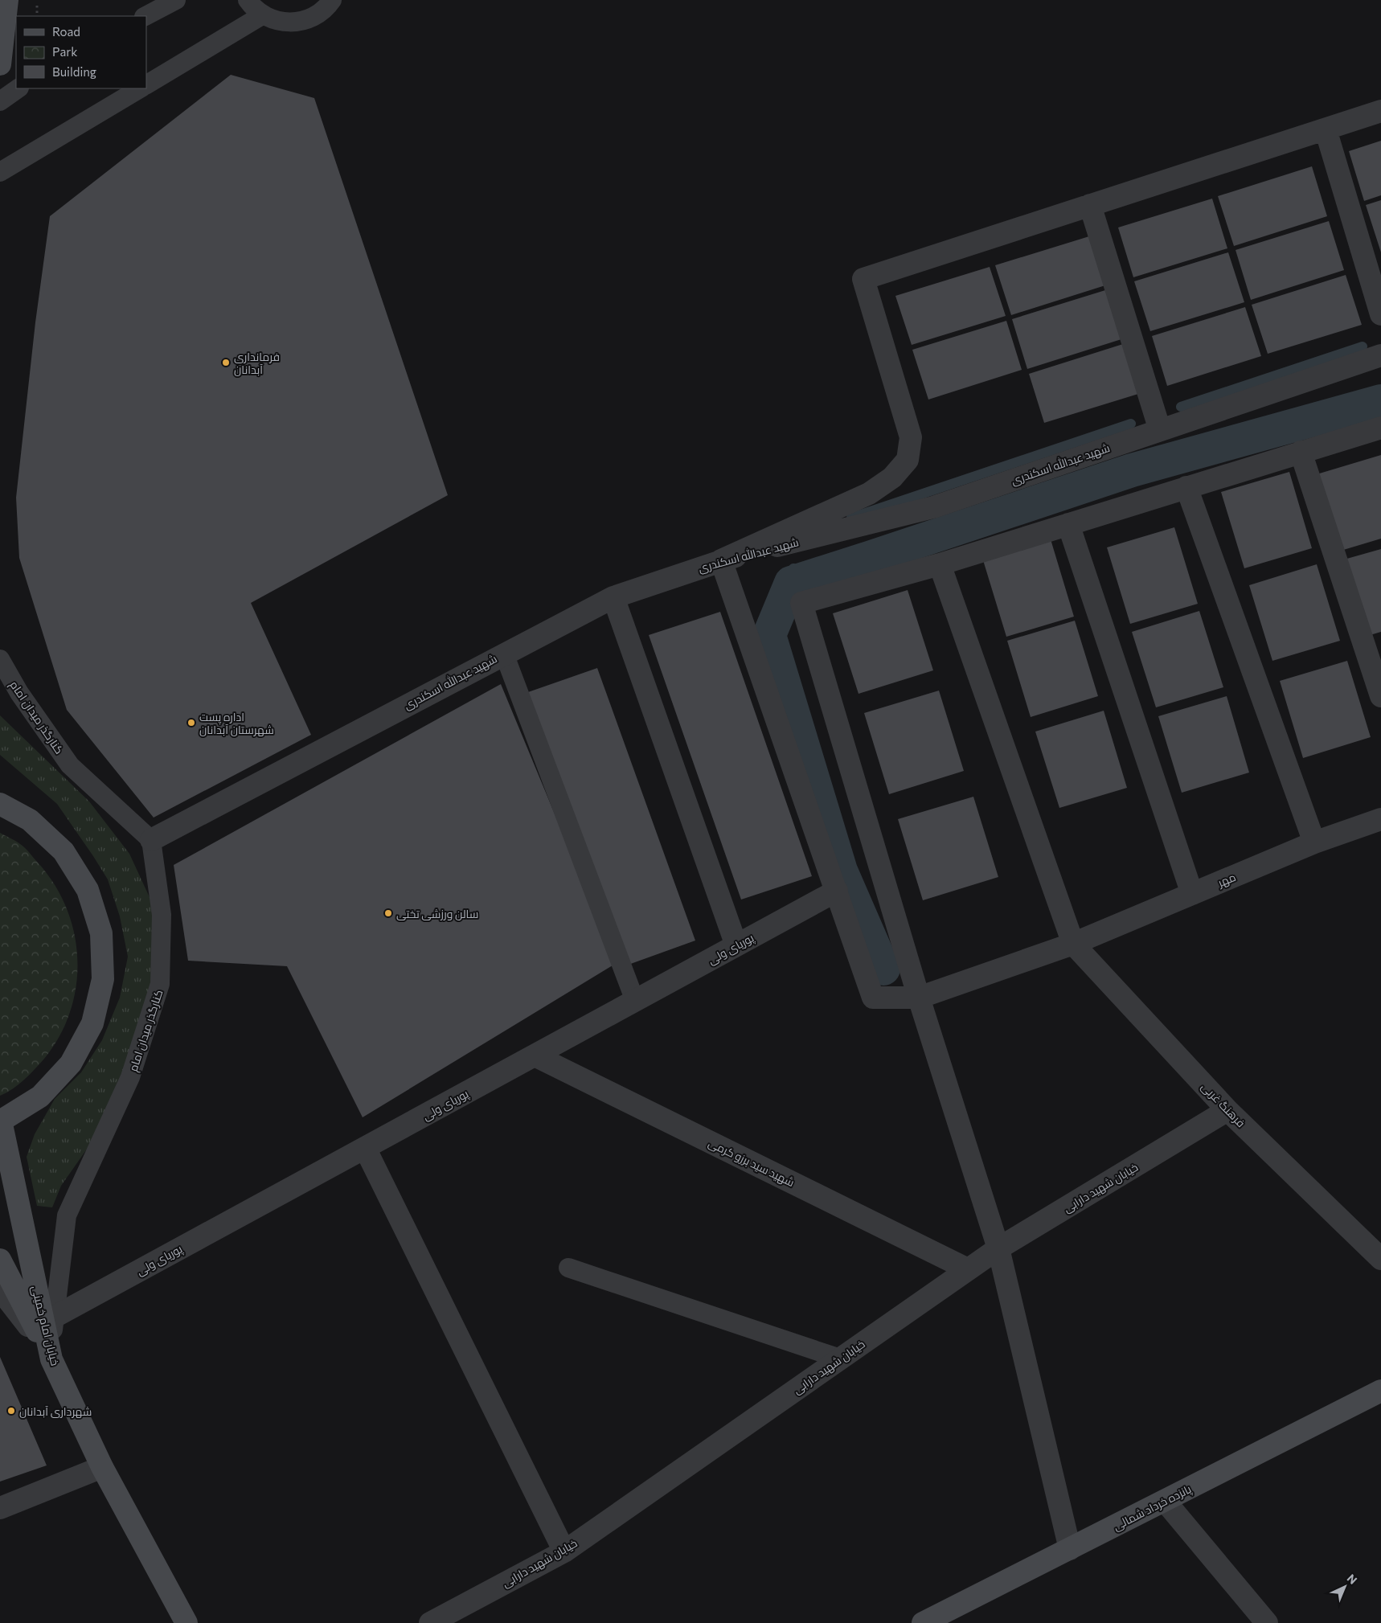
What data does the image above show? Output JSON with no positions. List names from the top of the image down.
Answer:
{
  "streets": {
    "main road": ["خیابان امام خمینی", "پانزده خرداد شمالی"],
    "street": [
      "شهید عبدالله اسکندری",
      "مهر",
      "پوریای ولی",
      "فرهنگ غربی",
      "شهید سید برزو کرمی",
      "خیابان شهید دارابی"
    ],
    "lane": ["کنارگذر میدان امام"]
  },
  "crossings": [
    ["شهید عبدالله اسکندری", "کنارگذر میدان امام"],
    ["کنارگذر میدان امام", "پوریای ولی"],
    ["کنارگذر میدان امام", "خیابان امام خمینی"],
    ["مهر", "پوریای ولی"],
    ["مهر", "فرهنگ غربی"],
    ["پوریای ولی", "شهید سید برزو کرمی"],
    ["فرهنگ غربی", "خیابان شهید دارابی"],
    ["شهید سید برزو کرمی", "خیابان شهید دارابی"]
  ],
  "places": [
    "فرمانداری آبدانان",
    "اداره پست شهرستان آبدانان",
    "سالن ورزشی تختی",
    "شهرداری آبدانان"
  ],
  "legend": ["Road", "Park", "Building"],
  "north": "top right"
}
